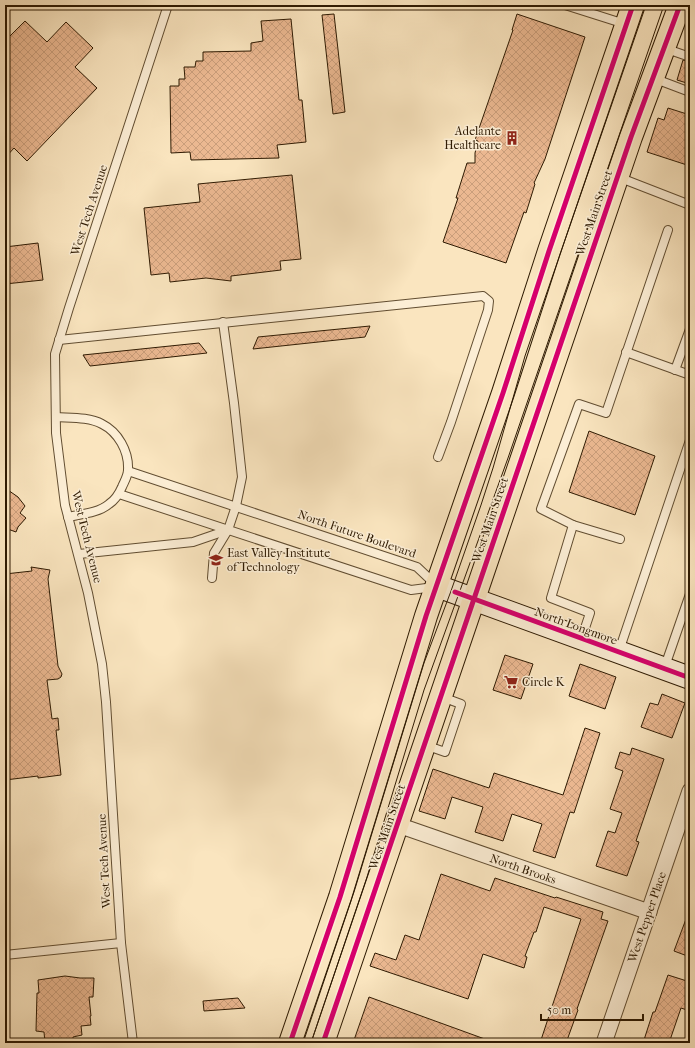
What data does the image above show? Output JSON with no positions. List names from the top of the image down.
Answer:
{
  "streets": {
    "main road": ["West Main Street"],
    "street": ["North Longmore", "North Brooks", "West Pepper Place"],
    "lane": ["West Tech Avenue", "North Future Boulevard"]
  },
  "crossings": [
    ["West Main Street", "North Future Boulevard"],
    ["West Main Street", "North Longmore"],
    ["West Main Street", "North Brooks"],
    ["North Future Boulevard", "North Longmore"],
    ["North Brooks", "West Pepper Place"]
  ],
  "places": {
    "building": ["Adelante Healthcare"],
    "school or university": ["East Valley Institute of Technology"],
    "supermarket": ["Circle K"]
  },
  "scale_bar": "50 m"
}
